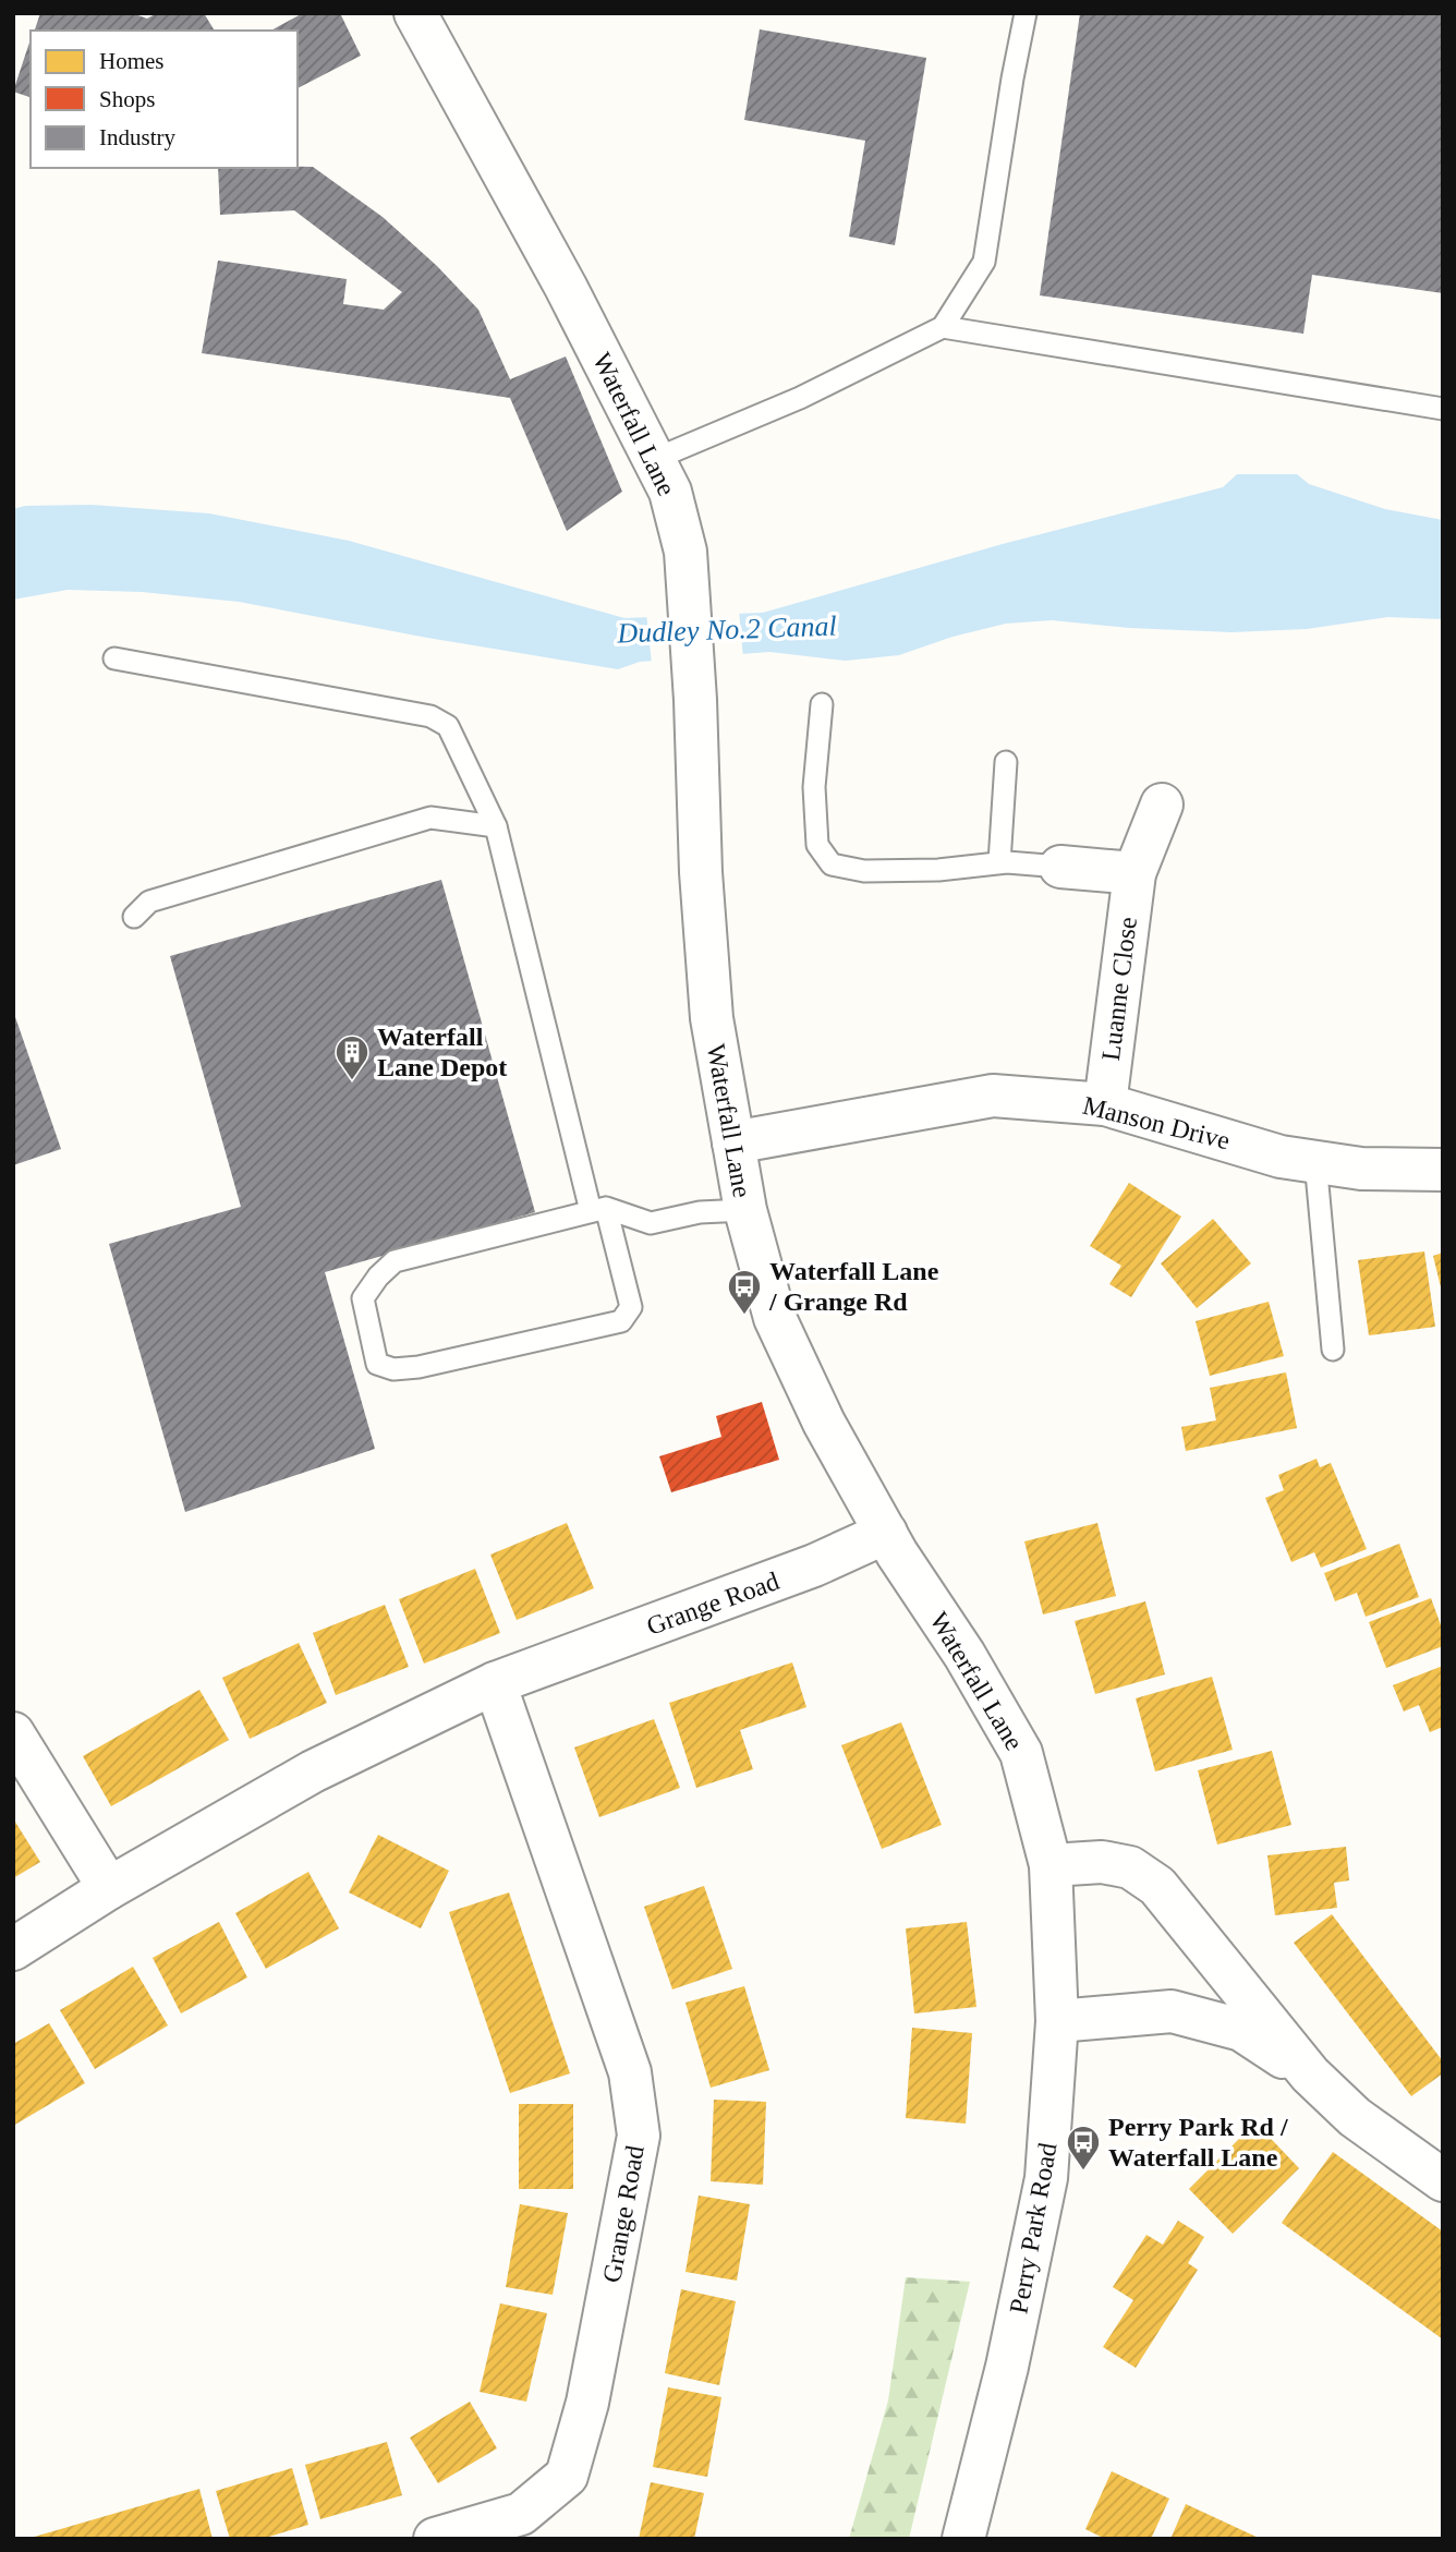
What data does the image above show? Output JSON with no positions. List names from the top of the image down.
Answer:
{
  "streets": {
    "street": [
      "Waterfall Lane",
      "Luanne Close",
      "Manson Drive",
      "Grange Road",
      "Perry Park Road"
    ]
  },
  "crossings": [
    ["Waterfall Lane", "Manson Drive"],
    ["Waterfall Lane", "Grange Road"],
    ["Waterfall Lane", "Perry Park Road"],
    ["Luanne Close", "Manson Drive"]
  ],
  "water": ["Dudley No.2 Canal"],
  "places": {
    "building": ["Waterfall Lane Depot"],
    "bus stop": ["Waterfall Lane / Grange Rd", "Perry Park Rd / Waterfall Lane"]
  },
  "legend": ["Homes", "Shops", "Industry"]
}
